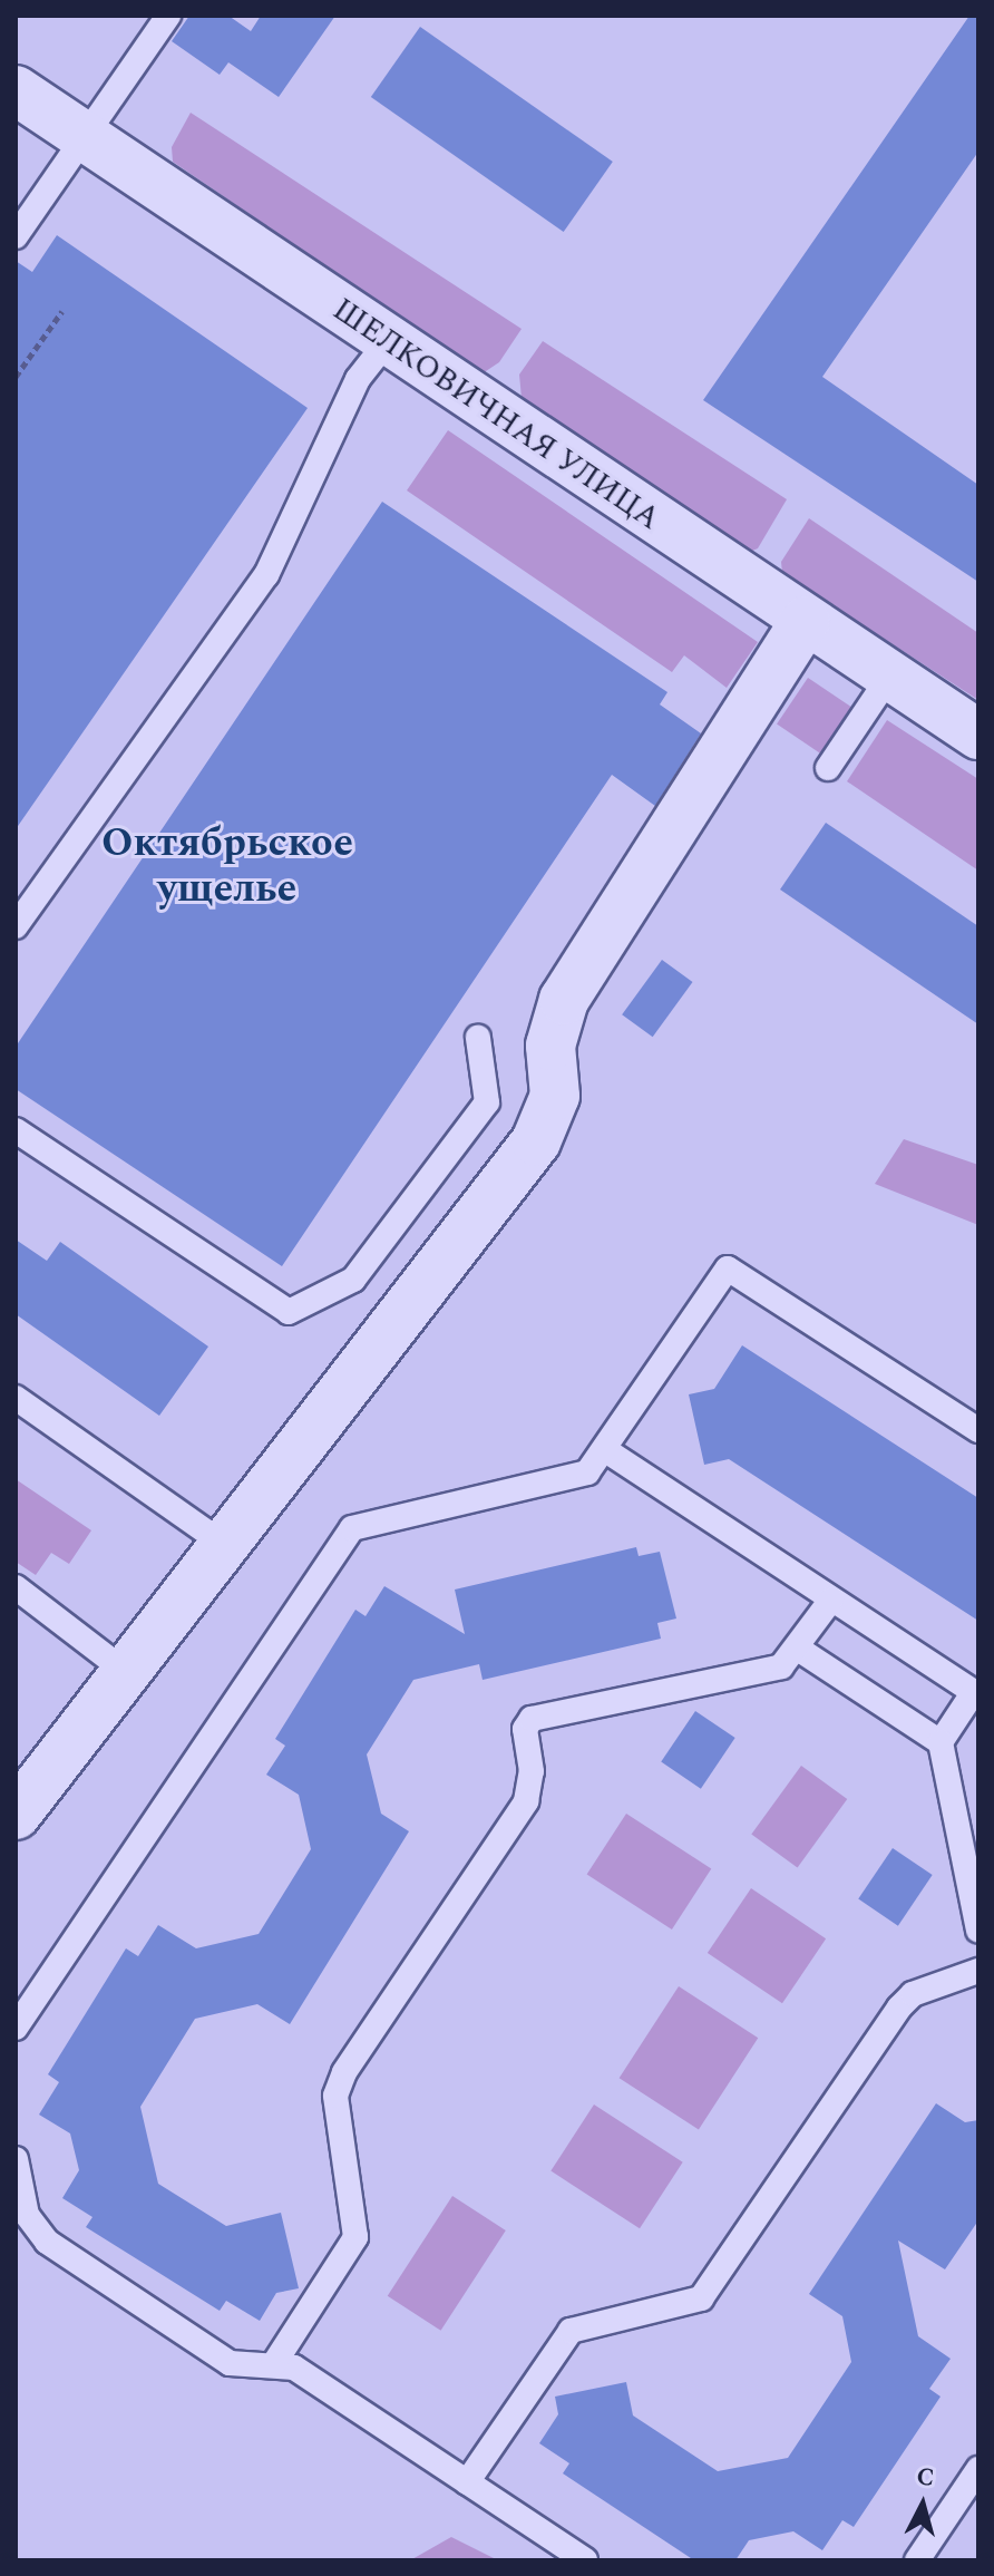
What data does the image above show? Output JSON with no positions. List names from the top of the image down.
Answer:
{
  "streets": {
    "street": ["ШЕЛКОВИЧНАЯ УЛИЦА"]
  },
  "districts": ["Октябрьское ущелье"],
  "north": "top"
}
